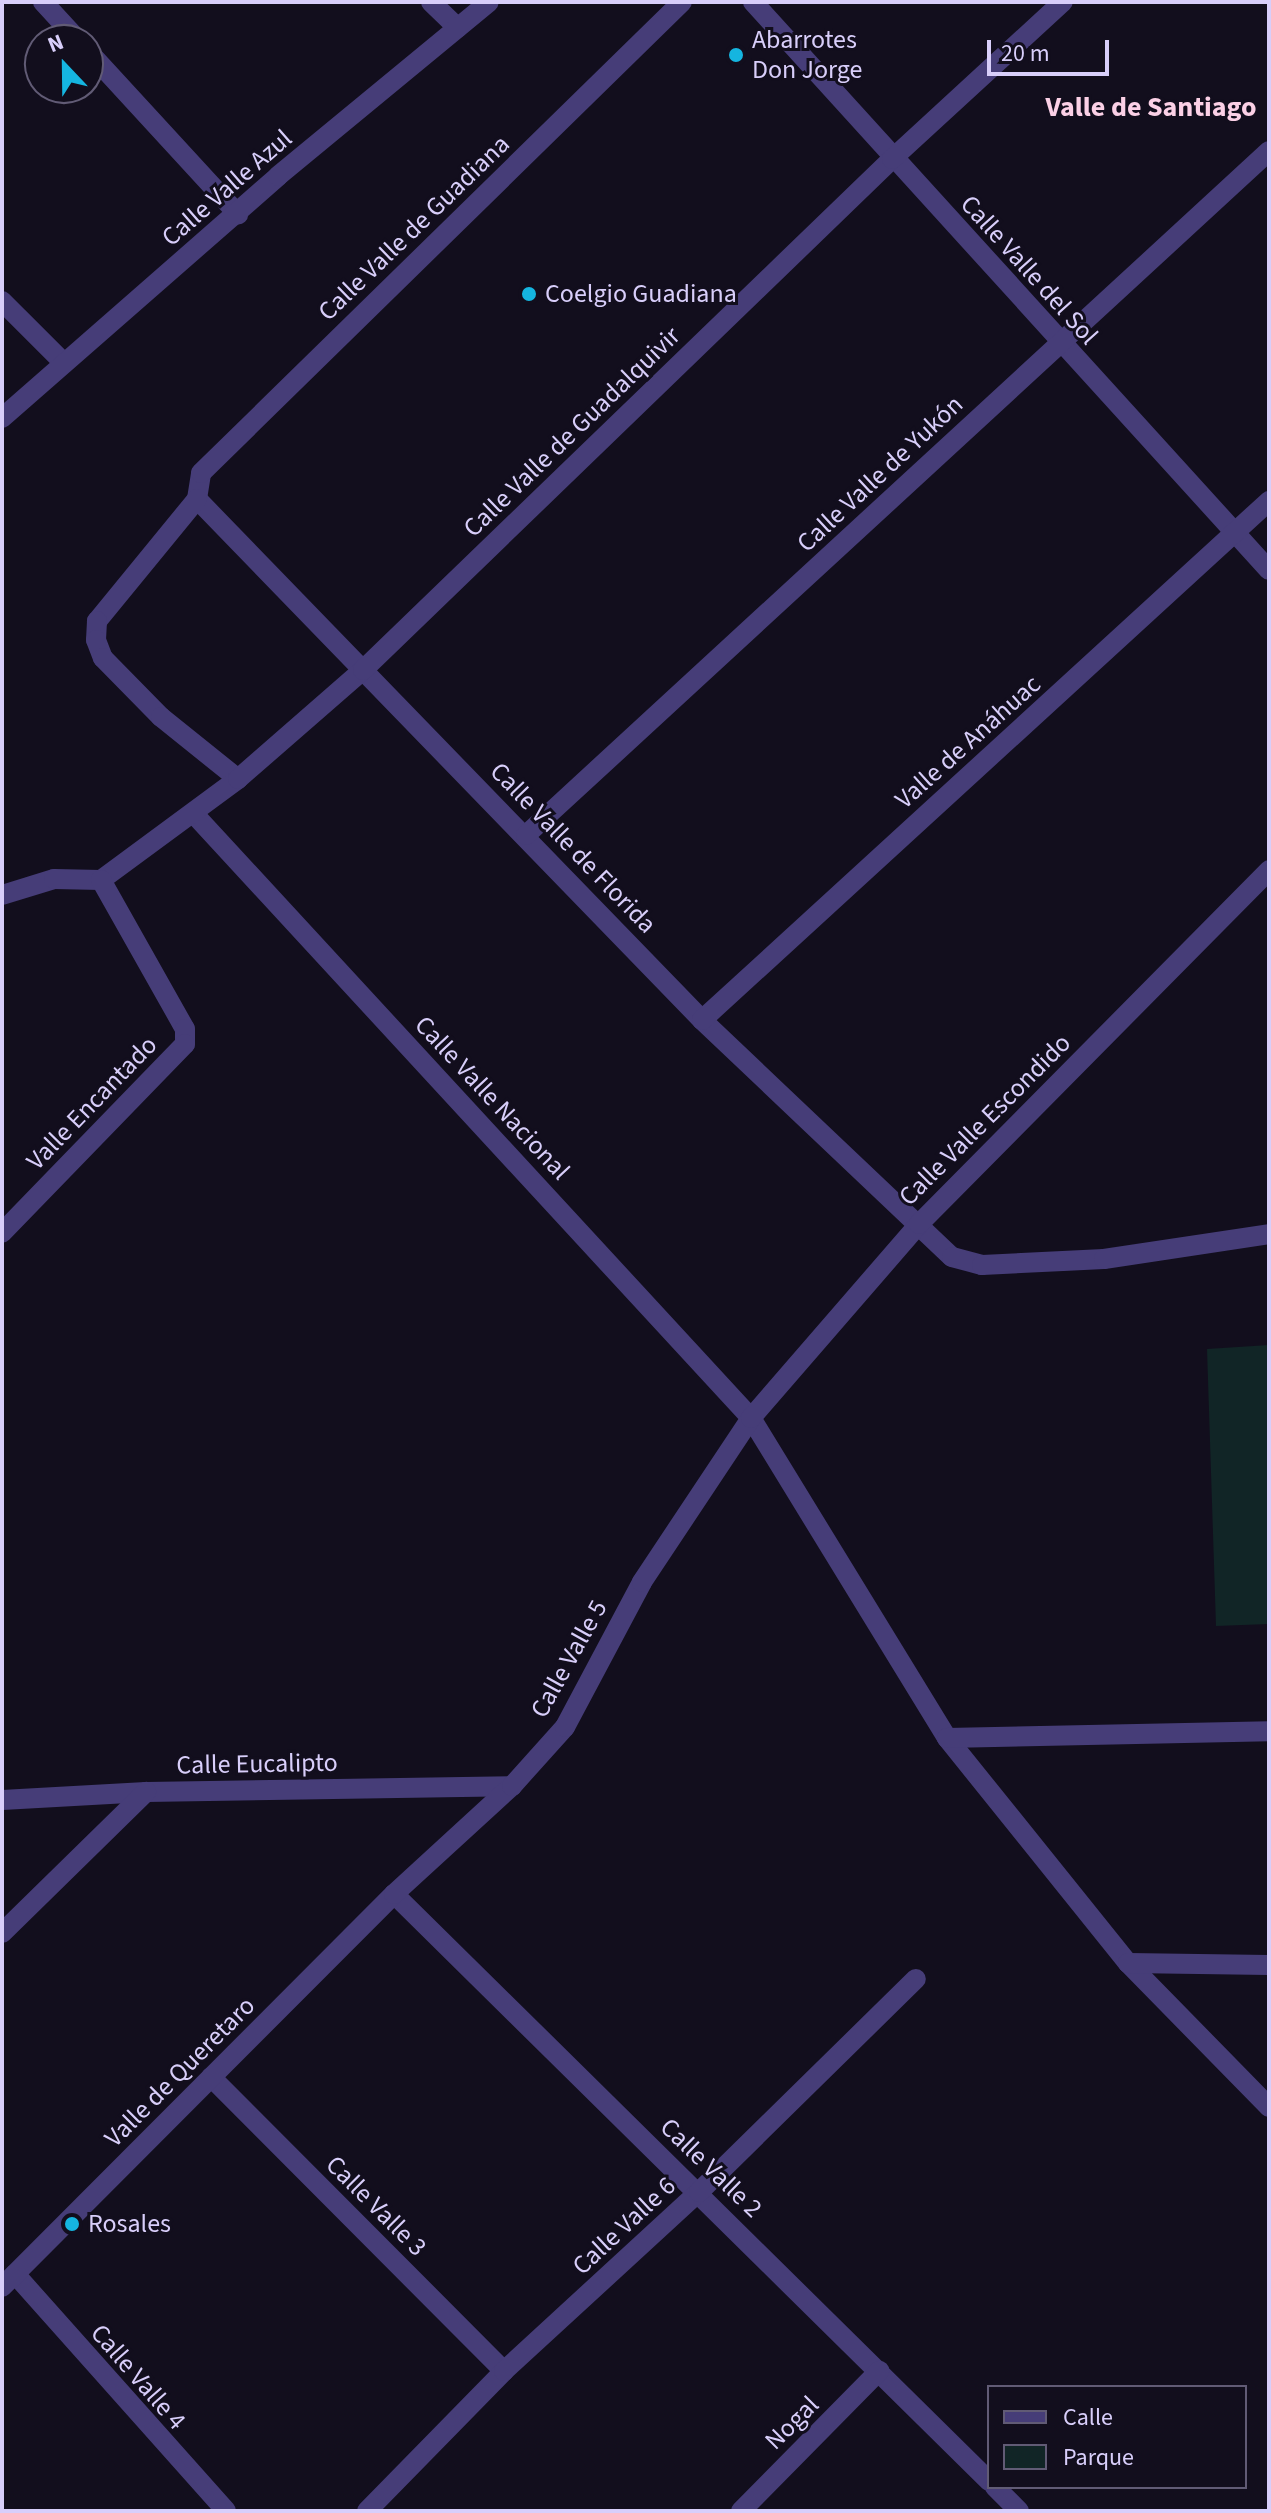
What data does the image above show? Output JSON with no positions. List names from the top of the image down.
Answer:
{
  "streets": {
    "street": [
      "Calle Valle Azul",
      "Calle Valle de Guadiana",
      "Calle Valle del Sol",
      "Calle Valle de Guadalquivir",
      "Calle Valle de Yukón",
      "Valle de Anáhuac",
      "Calle Valle de Florida",
      "Calle Valle Nacional",
      "Valle Encantado",
      "Calle Valle Escondido",
      "Calle Valle 5",
      "Calle Eucalipto",
      "Valle de Queretaro",
      "Calle Valle 2",
      "Calle Valle 3",
      "Calle Valle 6",
      "Calle Valle 4",
      "Nogal"
    ]
  },
  "crossings": [
    ["Calle Valle de Guadiana", "Calle Valle de Guadalquivir"],
    ["Calle Valle de Guadiana", "Calle Valle de Florida"],
    ["Calle Valle del Sol", "Calle Valle de Guadalquivir"],
    ["Calle Valle del Sol", "Calle Valle de Yukón"],
    ["Calle Valle del Sol", "Valle de Anáhuac"],
    ["Calle Valle de Guadalquivir", "Calle Valle de Florida"],
    ["Calle Valle de Guadalquivir", "Calle Valle Nacional"],
    ["Calle Valle de Guadalquivir", "Valle Encantado"],
    ["Calle Valle de Yukón", "Calle Valle de Florida"],
    ["Valle de Anáhuac", "Calle Valle de Florida"],
    ["Calle Valle de Florida", "Calle Valle Escondido"],
    ["Calle Valle Nacional", "Calle Valle Escondido"],
    ["Calle Valle Nacional", "Calle Valle 5"],
    ["Calle Valle Escondido", "Calle Valle 5"],
    ["Calle Valle 5", "Calle Eucalipto"],
    ["Calle Valle 5", "Valle de Queretaro"],
    ["Calle Valle 5", "Calle Valle 2"],
    ["Valle de Queretaro", "Calle Valle 2"],
    ["Valle de Queretaro", "Calle Valle 3"],
    ["Valle de Queretaro", "Calle Valle 4"],
    ["Calle Valle 2", "Calle Valle 6"],
    ["Calle Valle 2", "Nogal"],
    ["Calle Valle 3", "Calle Valle 6"]
  ],
  "districts": ["Valle de Santiago"],
  "places": ["Abarrotes Don Jorge", "Coelgio Guadiana", "Rosales"],
  "legend": ["Calle", "Parque"],
  "scale_bar": "20 m",
  "north": "top"
}
